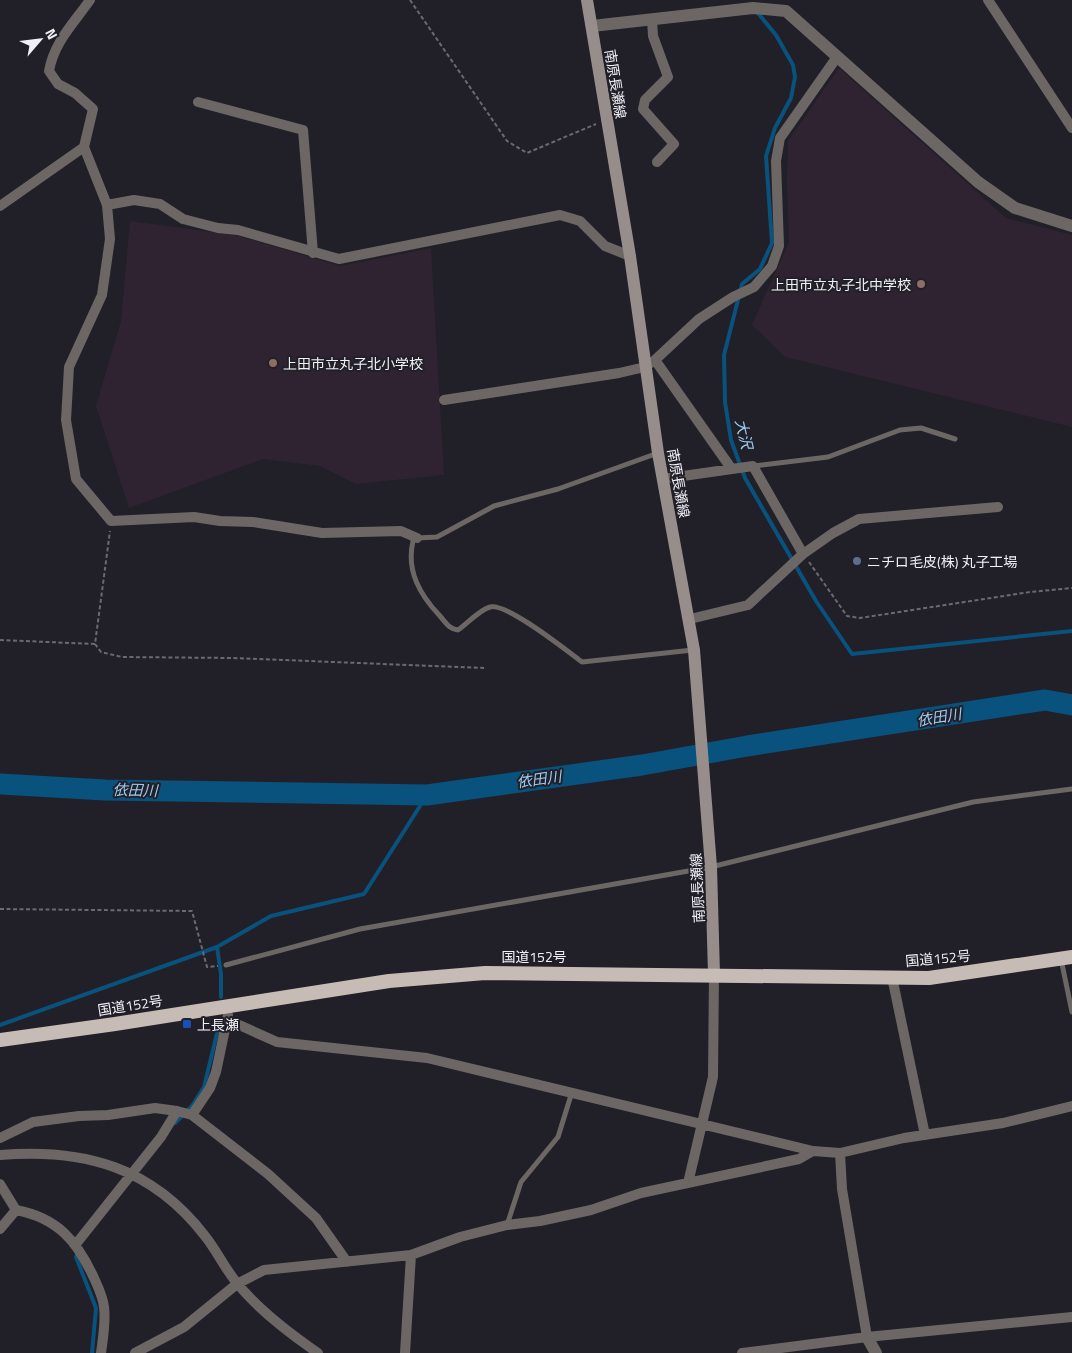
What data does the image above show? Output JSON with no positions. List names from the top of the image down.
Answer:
{
  "streets": {
    "highway": ["国道152号"],
    "main road": ["南原長瀬線"]
  },
  "crossings": [
    ["南原長瀬線", "国道152号"]
  ],
  "water": ["大沢", "依田川"],
  "places": {
    "other": ["上田市立丸子北中学校", "上田市立丸子北小学校", "ニチロ毛皮(株) 丸子工場"],
    "transit": ["上長瀬"]
  },
  "north": "top right"
}
